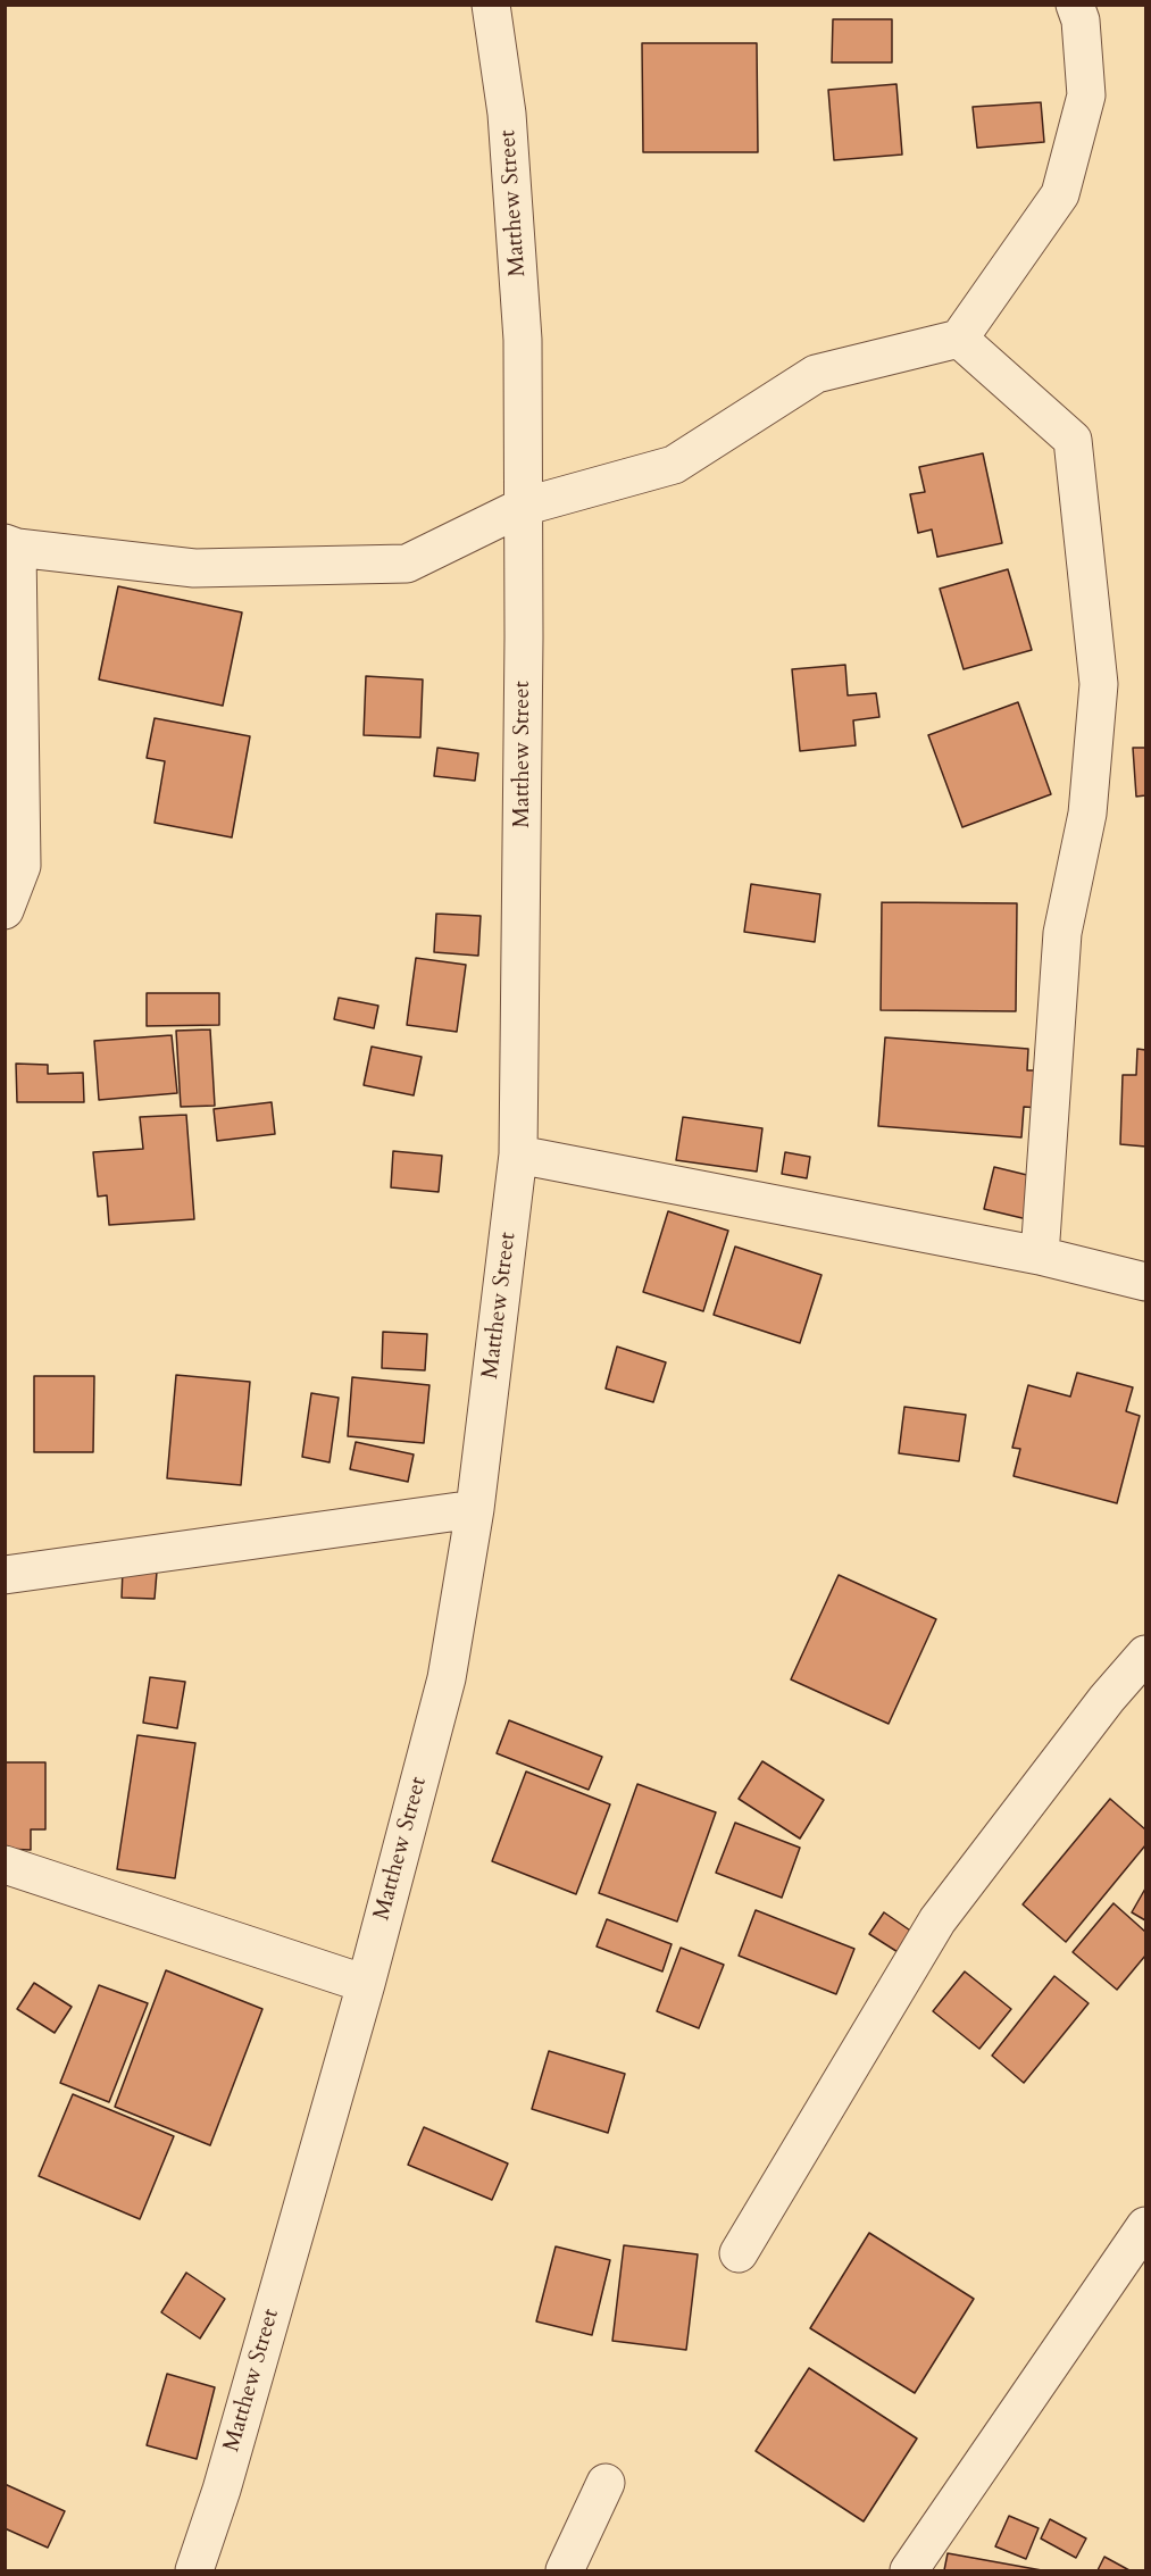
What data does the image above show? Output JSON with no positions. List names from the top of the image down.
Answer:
{
  "streets": {
    "street": ["Matthew Street"]
  }
}
